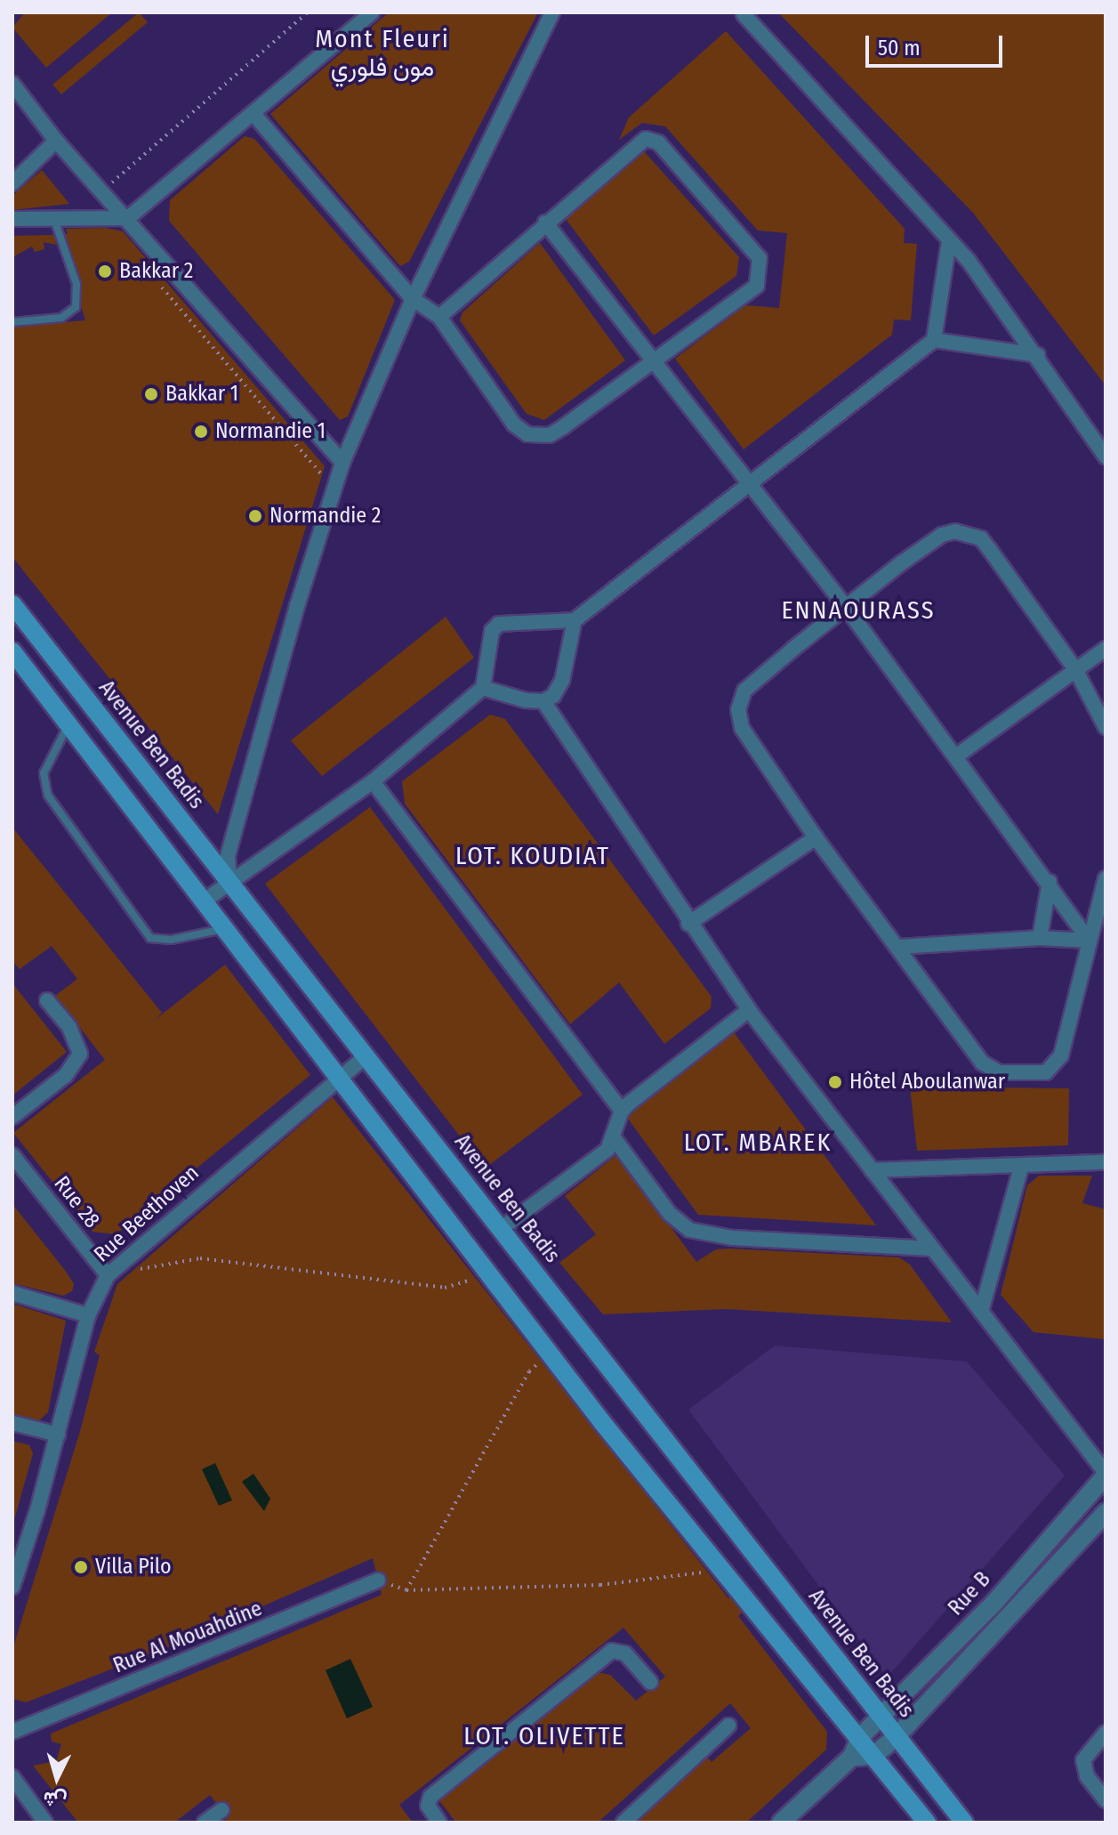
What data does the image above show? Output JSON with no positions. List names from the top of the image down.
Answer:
{
  "streets": {
    "main road": ["Avenue Ben Badis"],
    "street": [
      "Rue 28",
      "Rue Beethoven",
      "Rue B",
      "Rue Al Mouahdine"
    ]
  },
  "crossings": [
    ["Avenue Ben Badis", "Rue Beethoven"],
    ["Avenue Ben Badis", "Rue B"],
    ["Rue 28", "Rue Beethoven"]
  ],
  "districts": [
    "Mont Fleuri مون فلوري",
    "ENNAOURASS",
    "LOT. KOUDIAT",
    "LOT. MBAREK",
    "LOT. OLIVETTE"
  ],
  "places": [
    "Bakkar 2",
    "Bakkar 1",
    "Normandie 1",
    "Normandie 2",
    "Hôtel Aboulanwar",
    "Villa Pilo"
  ],
  "scale_bar": "50 m",
  "north": "bottom"
}
